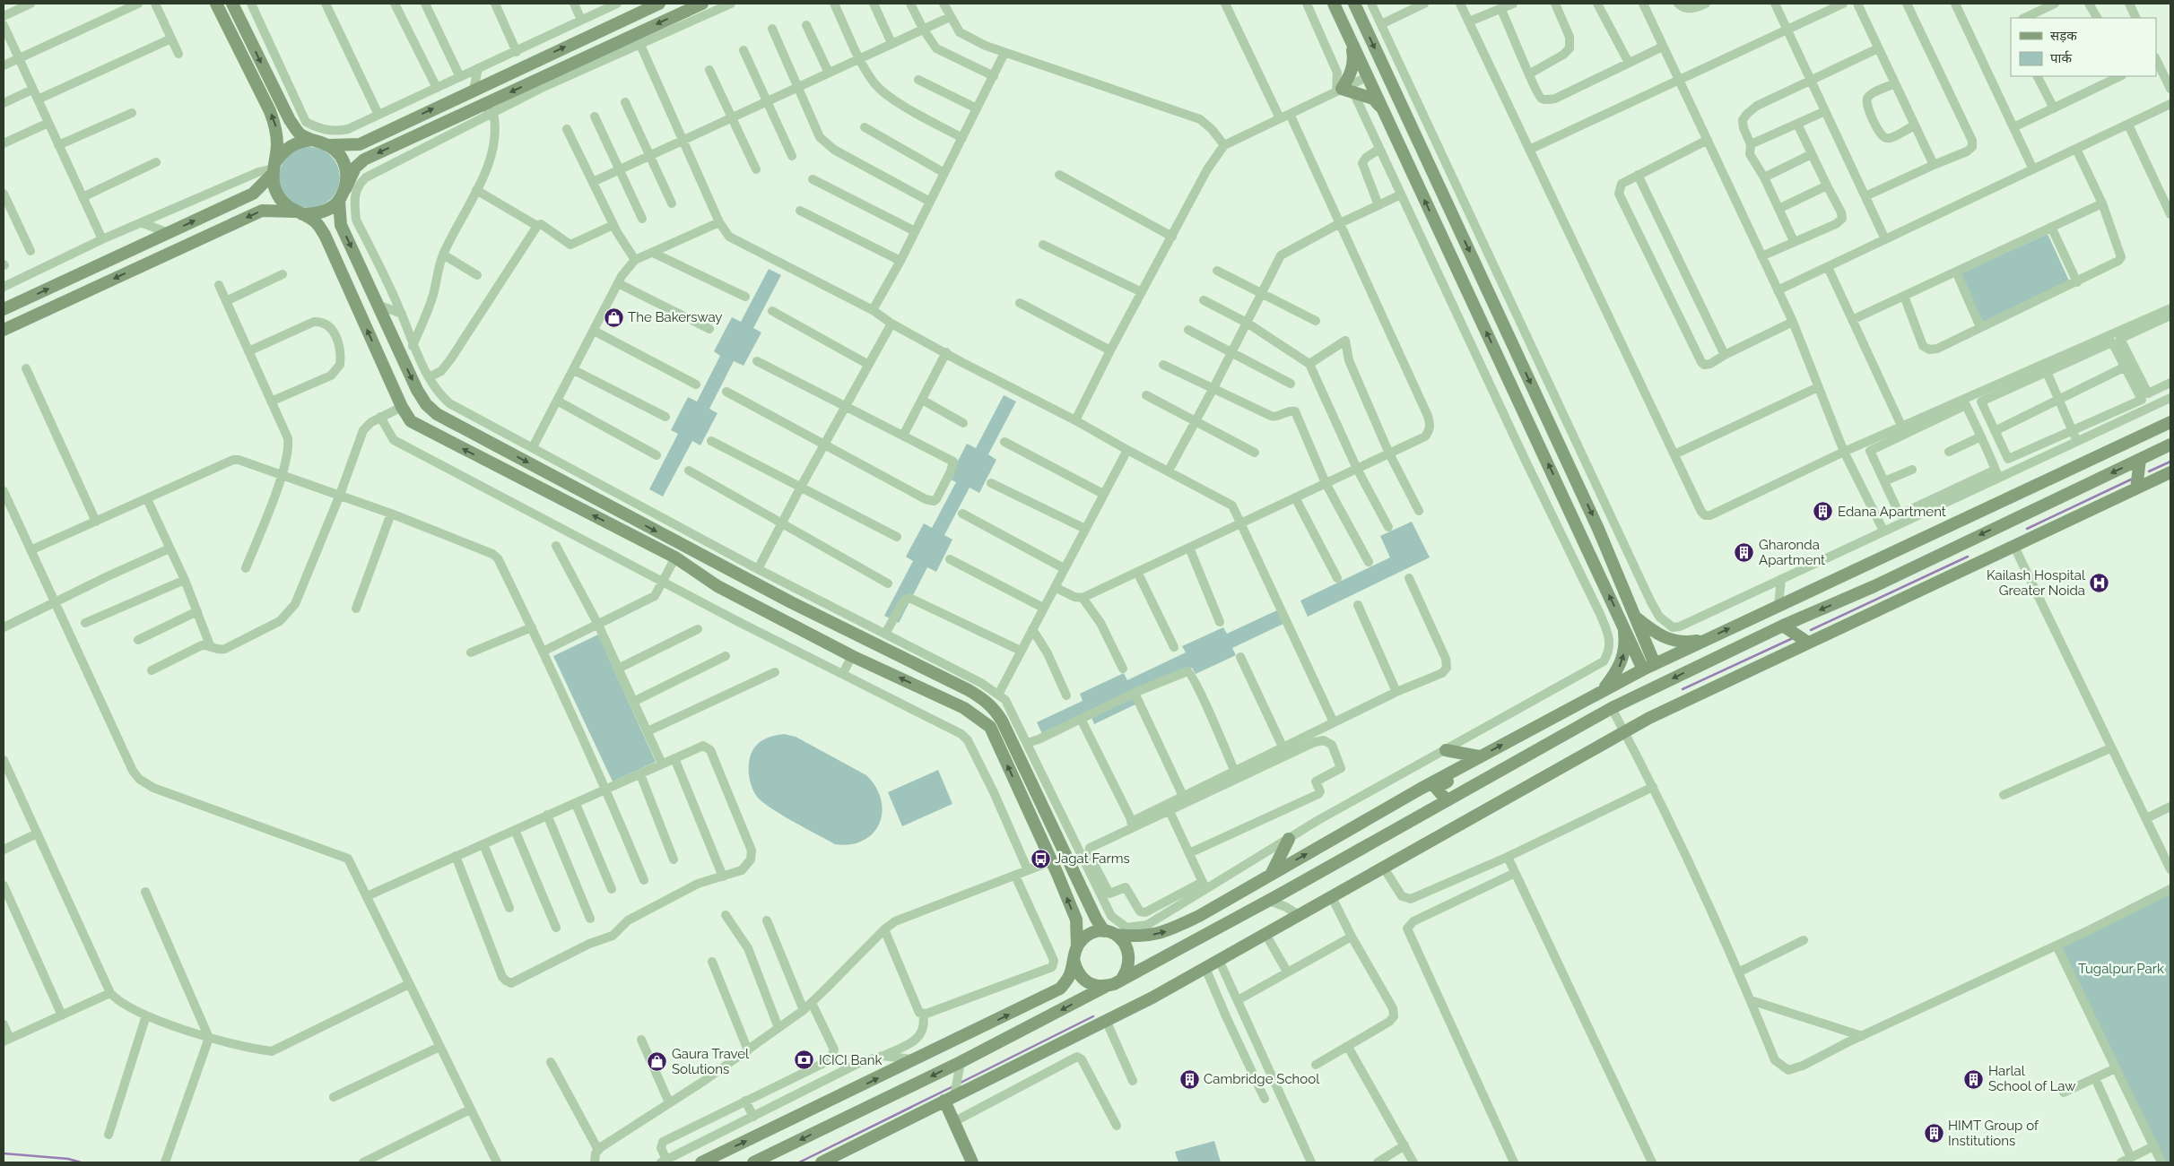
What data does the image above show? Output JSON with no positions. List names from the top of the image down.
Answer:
{
  "parks": ["Tugalpur Park"],
  "places": {
    "shop": ["The Bakersway", "Gaura Travel Solutions"],
    "building": [
      "Edana Apartment",
      "Gharonda Apartment",
      "Cambridge School",
      "Harlal School of Law",
      "HIMT Group of Institutions"
    ],
    "hospital": ["Kailash Hospital Greater Noida"],
    "bus stop": ["Jagat Farms"],
    "bank": ["ICICI Bank"]
  },
  "legend": ["सड़क", "पार्क"]
}
